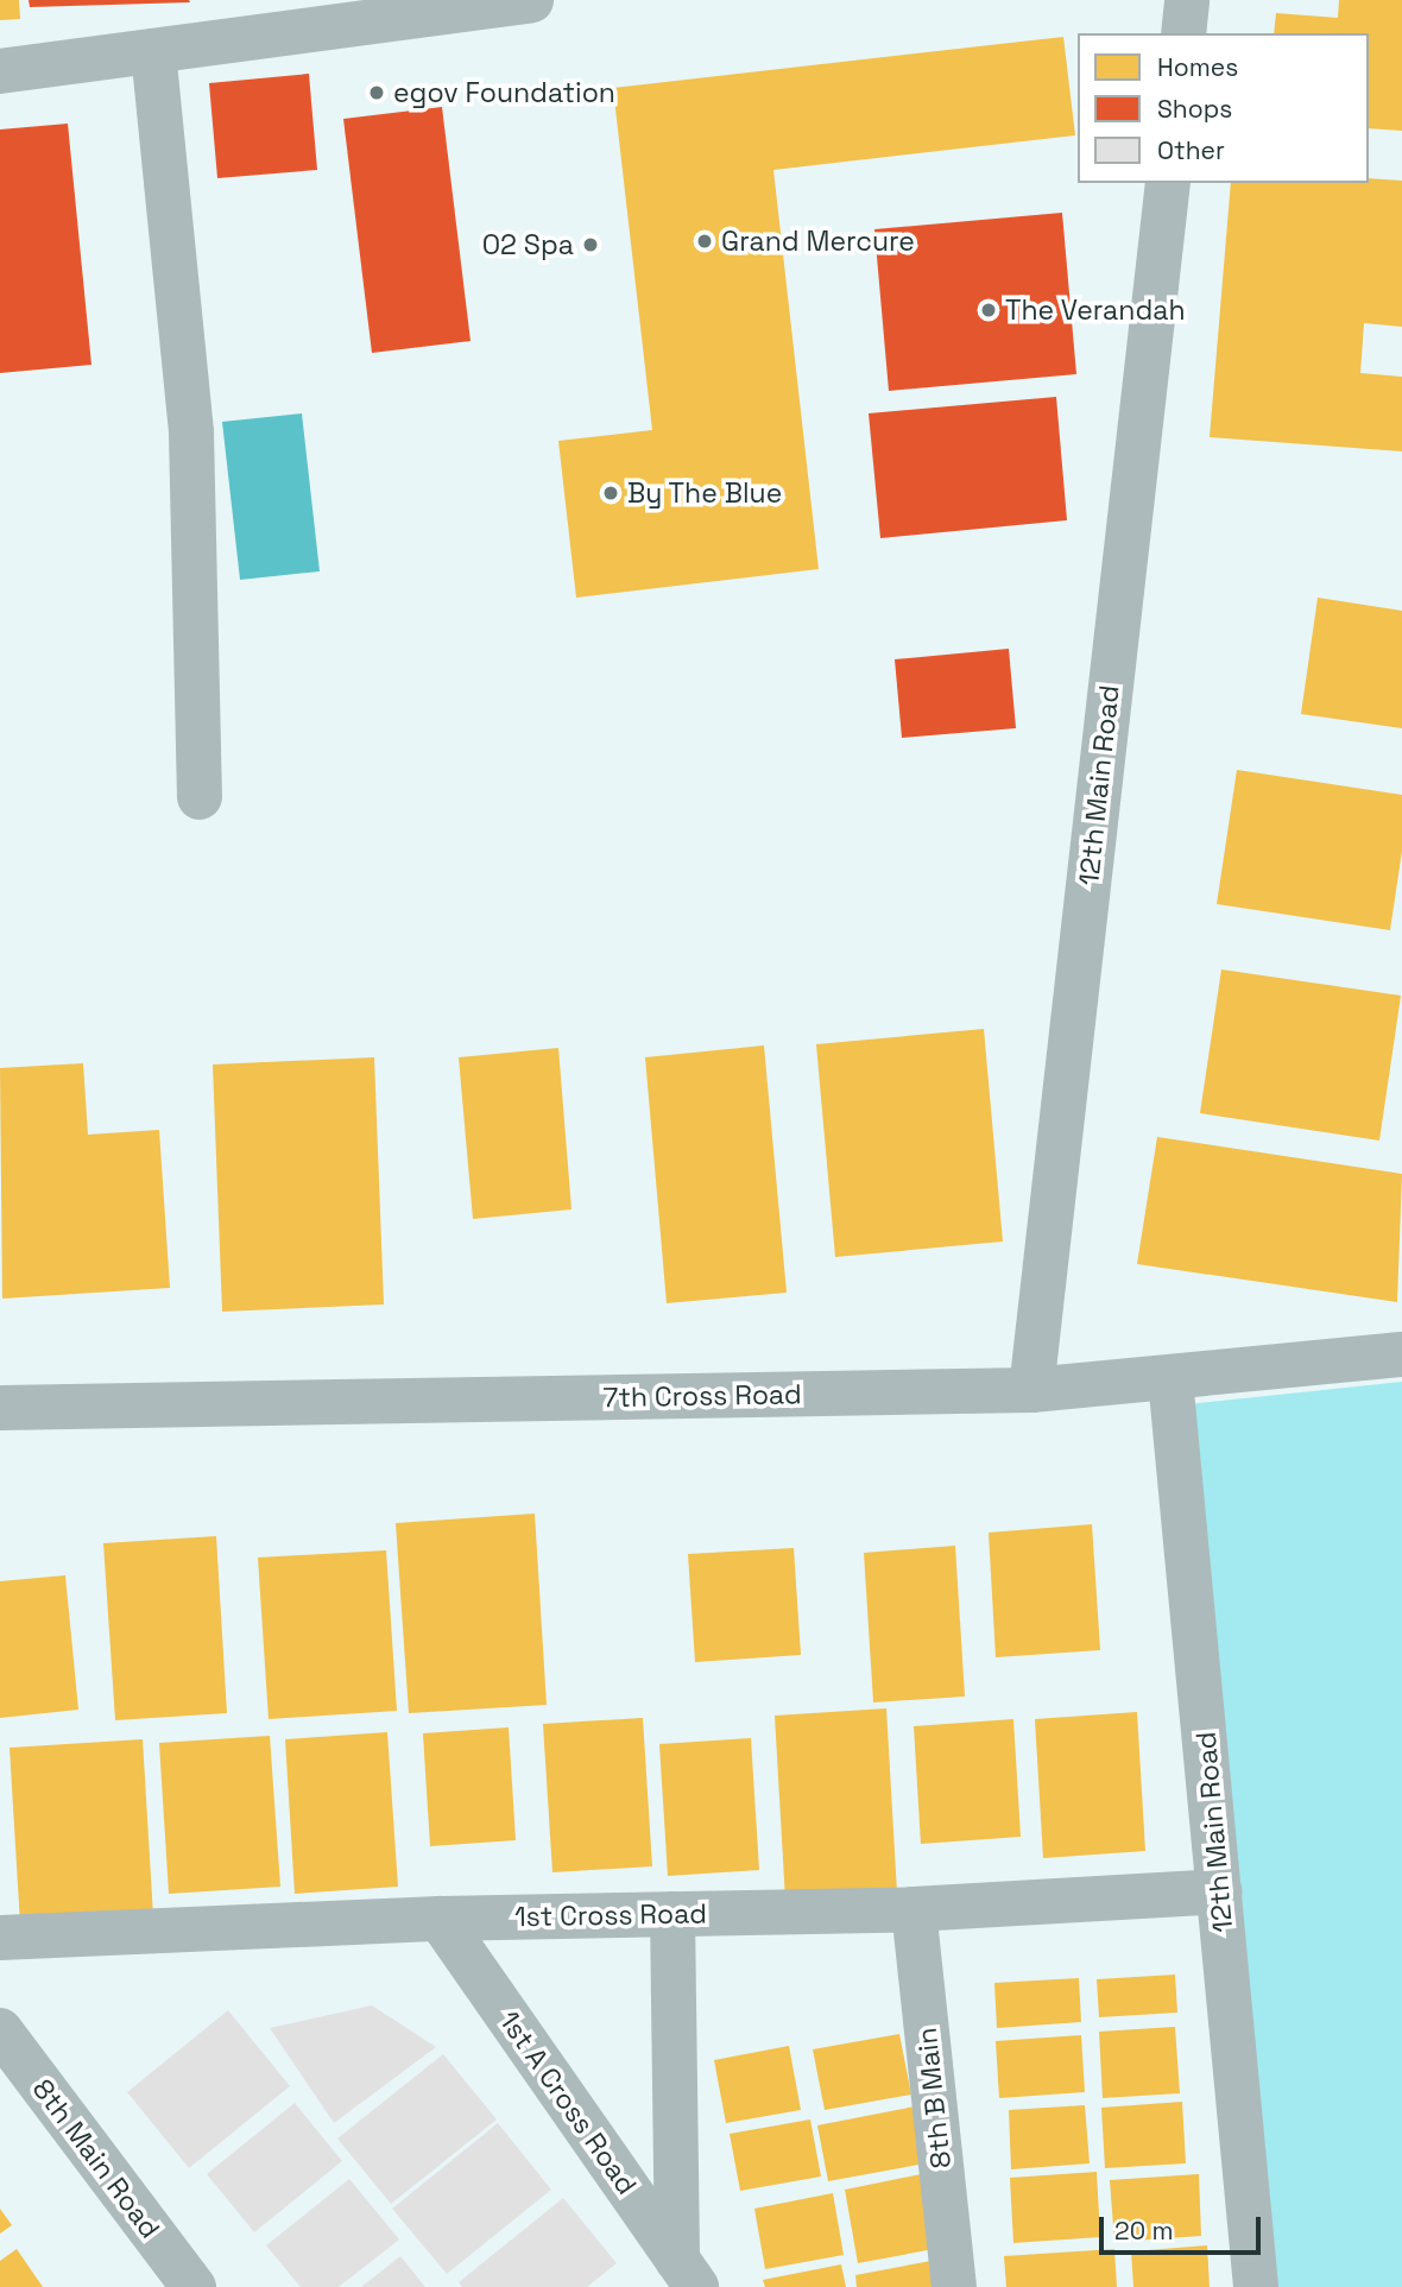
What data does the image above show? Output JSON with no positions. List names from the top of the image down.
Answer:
{
  "streets": {
    "street": [
      "12th Main Road",
      "7th Cross Road",
      "1st Cross Road",
      "8th B Main",
      "1st A Cross Road",
      "8th Main Road"
    ]
  },
  "crossings": [
    ["12th Main Road", "7th Cross Road"],
    ["12th Main Road", "1st Cross Road"],
    ["1st Cross Road", "8th B Main"],
    ["1st Cross Road", "1st A Cross Road"]
  ],
  "places": [
    "egov Foundation",
    "Grand Mercure",
    "O2 Spa",
    "The Verandah",
    "By The Blue"
  ],
  "legend": ["Homes", "Shops", "Other"],
  "scale_bar": "20 m"
}
